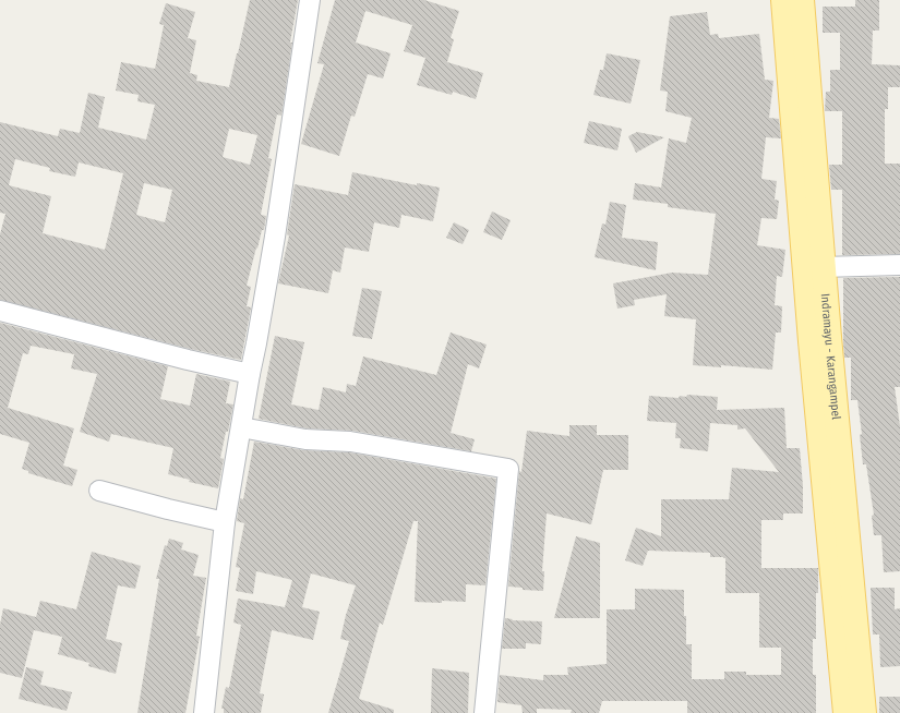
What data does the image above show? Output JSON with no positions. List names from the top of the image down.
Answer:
{
  "streets": {
    "main road": ["Indramayu - Karangampel"]
  }
}
